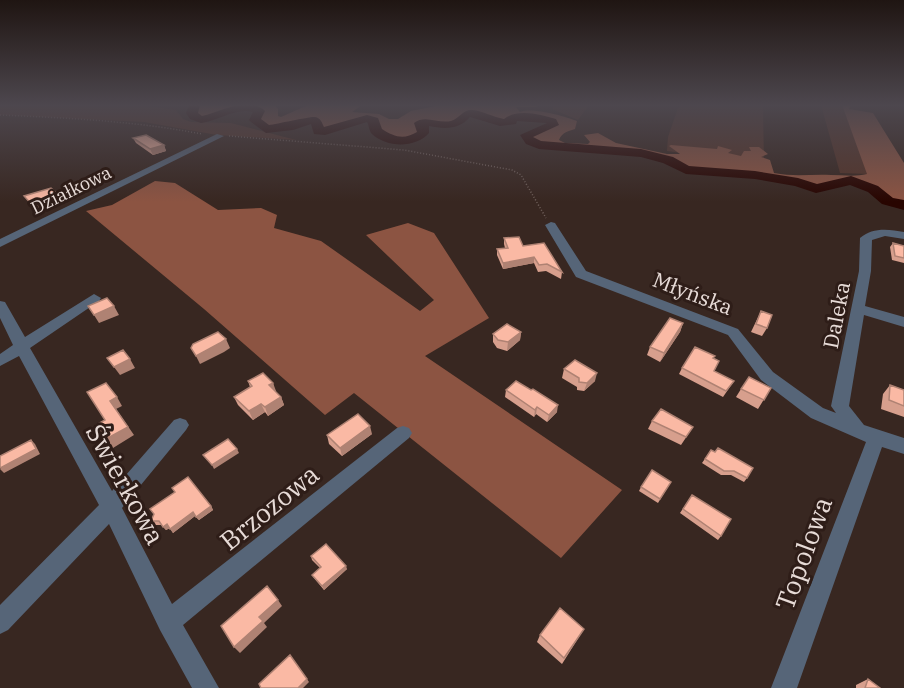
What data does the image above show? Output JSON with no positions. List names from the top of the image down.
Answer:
{
  "streets": {
    "street": [
      "Działkowa",
      "Młyńska",
      "Daleka",
      "Świerkowa",
      "Brzozowa",
      "Topolowa"
    ]
  },
  "crossings": [
    ["Młyńska", "Daleka"],
    ["Młyńska", "Topolowa"],
    ["Daleka", "Topolowa"],
    ["Świerkowa", "Brzozowa"]
  ]
}
